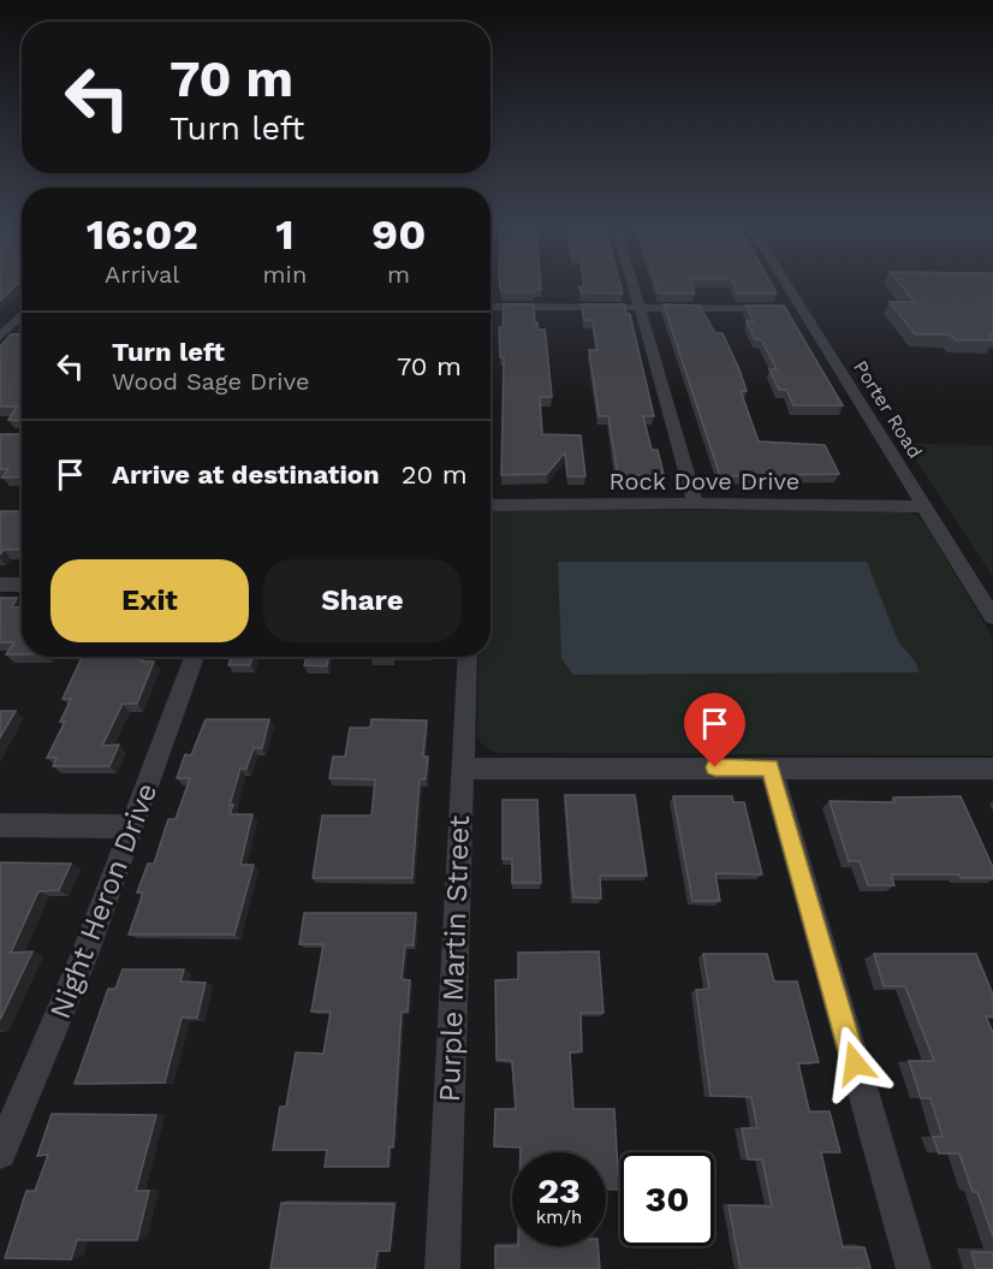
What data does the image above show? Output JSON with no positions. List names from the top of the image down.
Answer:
{
  "streets": {
    "street": [
      "Porter Road",
      "Rock Dove Drive",
      "Night Heron Drive",
      "Purple Martin Street"
    ]
  },
  "crossings": [
    ["Porter Road", "Rock Dove Drive"]
  ],
  "page": {
    "turn": ["70 m", "Turn left"],
    "eta": [
      "16:02",
      "Arrival",
      "1",
      "min",
      "90",
      "m"
    ],
    "list": [
      {
        "name": "Turn left",
        "note": "Wood Sage Drive",
        "value": "70 m"
      },
      {
        "name": "Arrive at destination",
        "value": "20 m"
      }
    ],
    "buttons": ["Exit", "Share"],
    "speed": "23 km/h",
    "limit": "30"
  }
}
